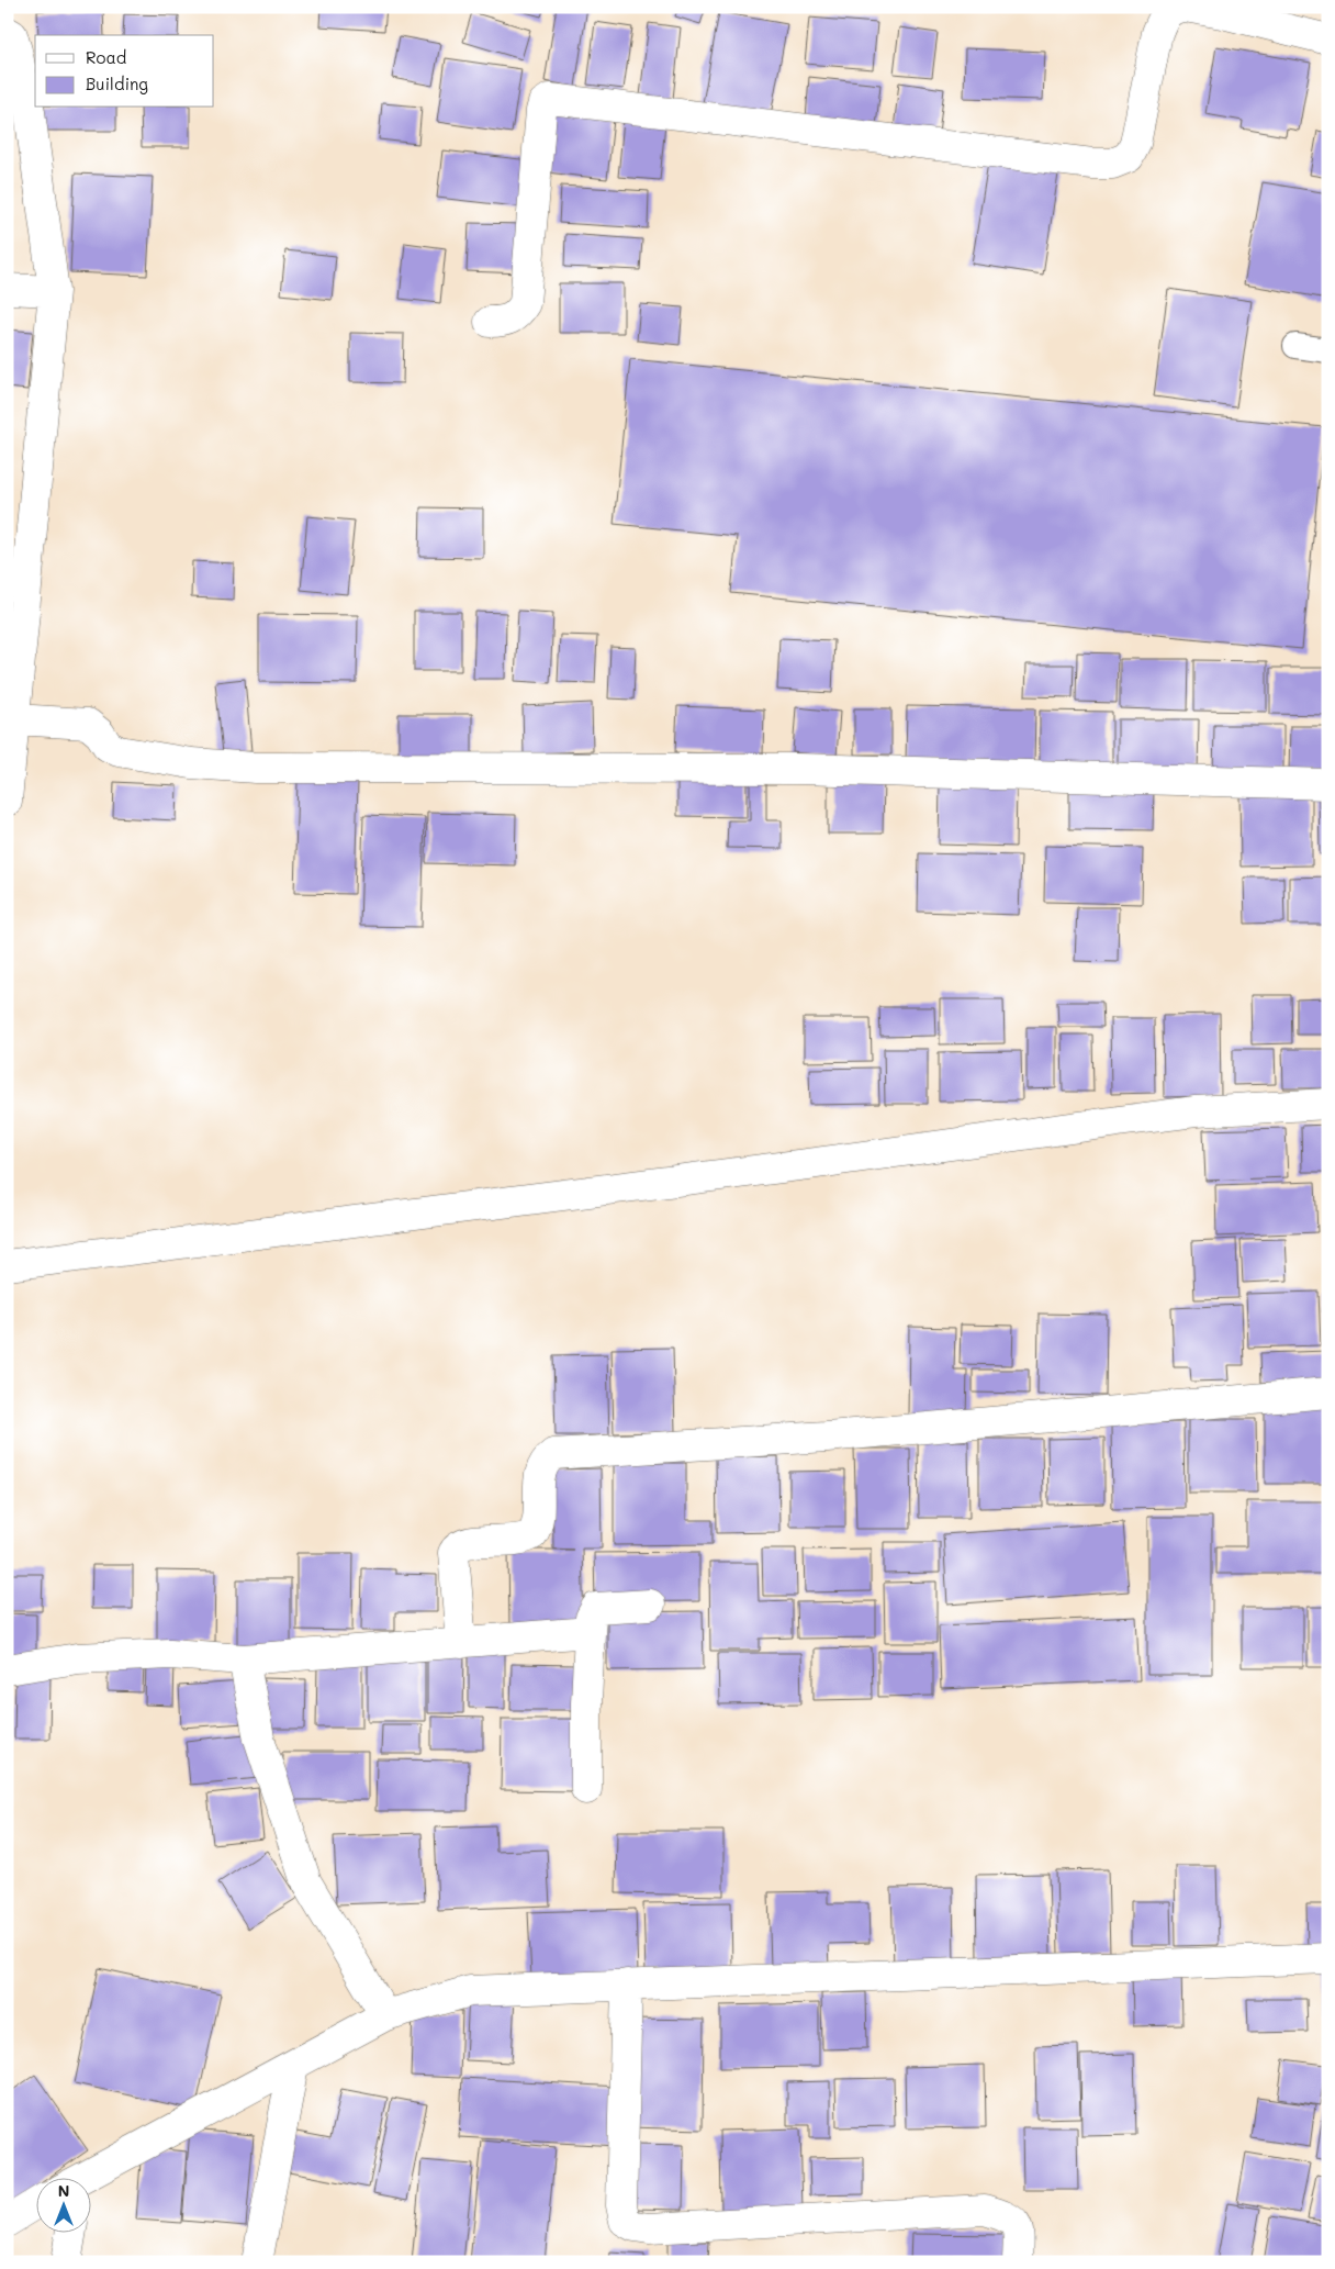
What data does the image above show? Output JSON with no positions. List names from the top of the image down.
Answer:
{
  "legend": ["Road", "Building"],
  "north": "top"
}
